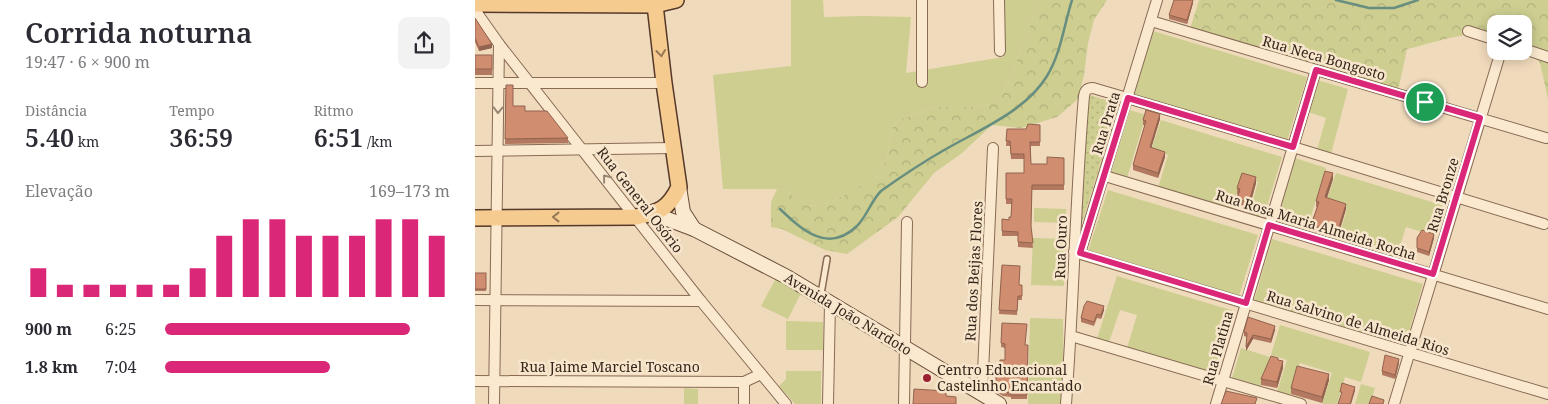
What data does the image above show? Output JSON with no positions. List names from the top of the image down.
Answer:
{
  "streets": {
    "street": [
      "Rua Neca Bongosto",
      "Rua Prata",
      "Rua Bronze",
      "Rua General Osório",
      "Rua Rosa Maria Almeida Rocha",
      "Rua Ouro",
      "Rua dos Beijas Flores",
      "Avenida João Nardoto",
      "Rua Salvino de Almeida Rios",
      "Rua Platina",
      "Rua Jaime Marciel Toscano"
    ]
  },
  "crossings": [
    ["Rua Neca Bongosto", "Rua Prata"],
    ["Rua Neca Bongosto", "Rua Bronze"],
    ["Rua Neca Bongosto", "Rua Platina"],
    ["Rua Prata", "Rua Rosa Maria Almeida Rocha"],
    ["Rua Prata", "Rua Ouro"],
    ["Rua Prata", "Rua Salvino de Almeida Rios"],
    ["Rua Bronze", "Rua Rosa Maria Almeida Rocha"],
    ["Rua Bronze", "Rua Salvino de Almeida Rios"],
    ["Rua Rosa Maria Almeida Rocha", "Rua Platina"],
    ["Rua Ouro", "Rua Salvino de Almeida Rios"],
    ["Rua dos Beijas Flores", "Avenida João Nardoto"],
    ["Rua Salvino de Almeida Rios", "Rua Platina"]
  ],
  "places": ["Centro Educacional Castelinho Encantado"],
  "page": {
    "heading": ["Corrida noturna", "19:47 · 6 × 900 m"],
    "stats": [
      ["Distância", "5.40 km"],
      ["Tempo", "36:59"],
      ["Ritmo", "6:51 /km"]
    ],
    "chart": ["Elevação", "169–173 m"],
    "list": [
      {
        "name": "900 m",
        "note": "6:25"
      },
      {
        "name": "1.8 km",
        "note": "7:04"
      }
    ]
  }
}
